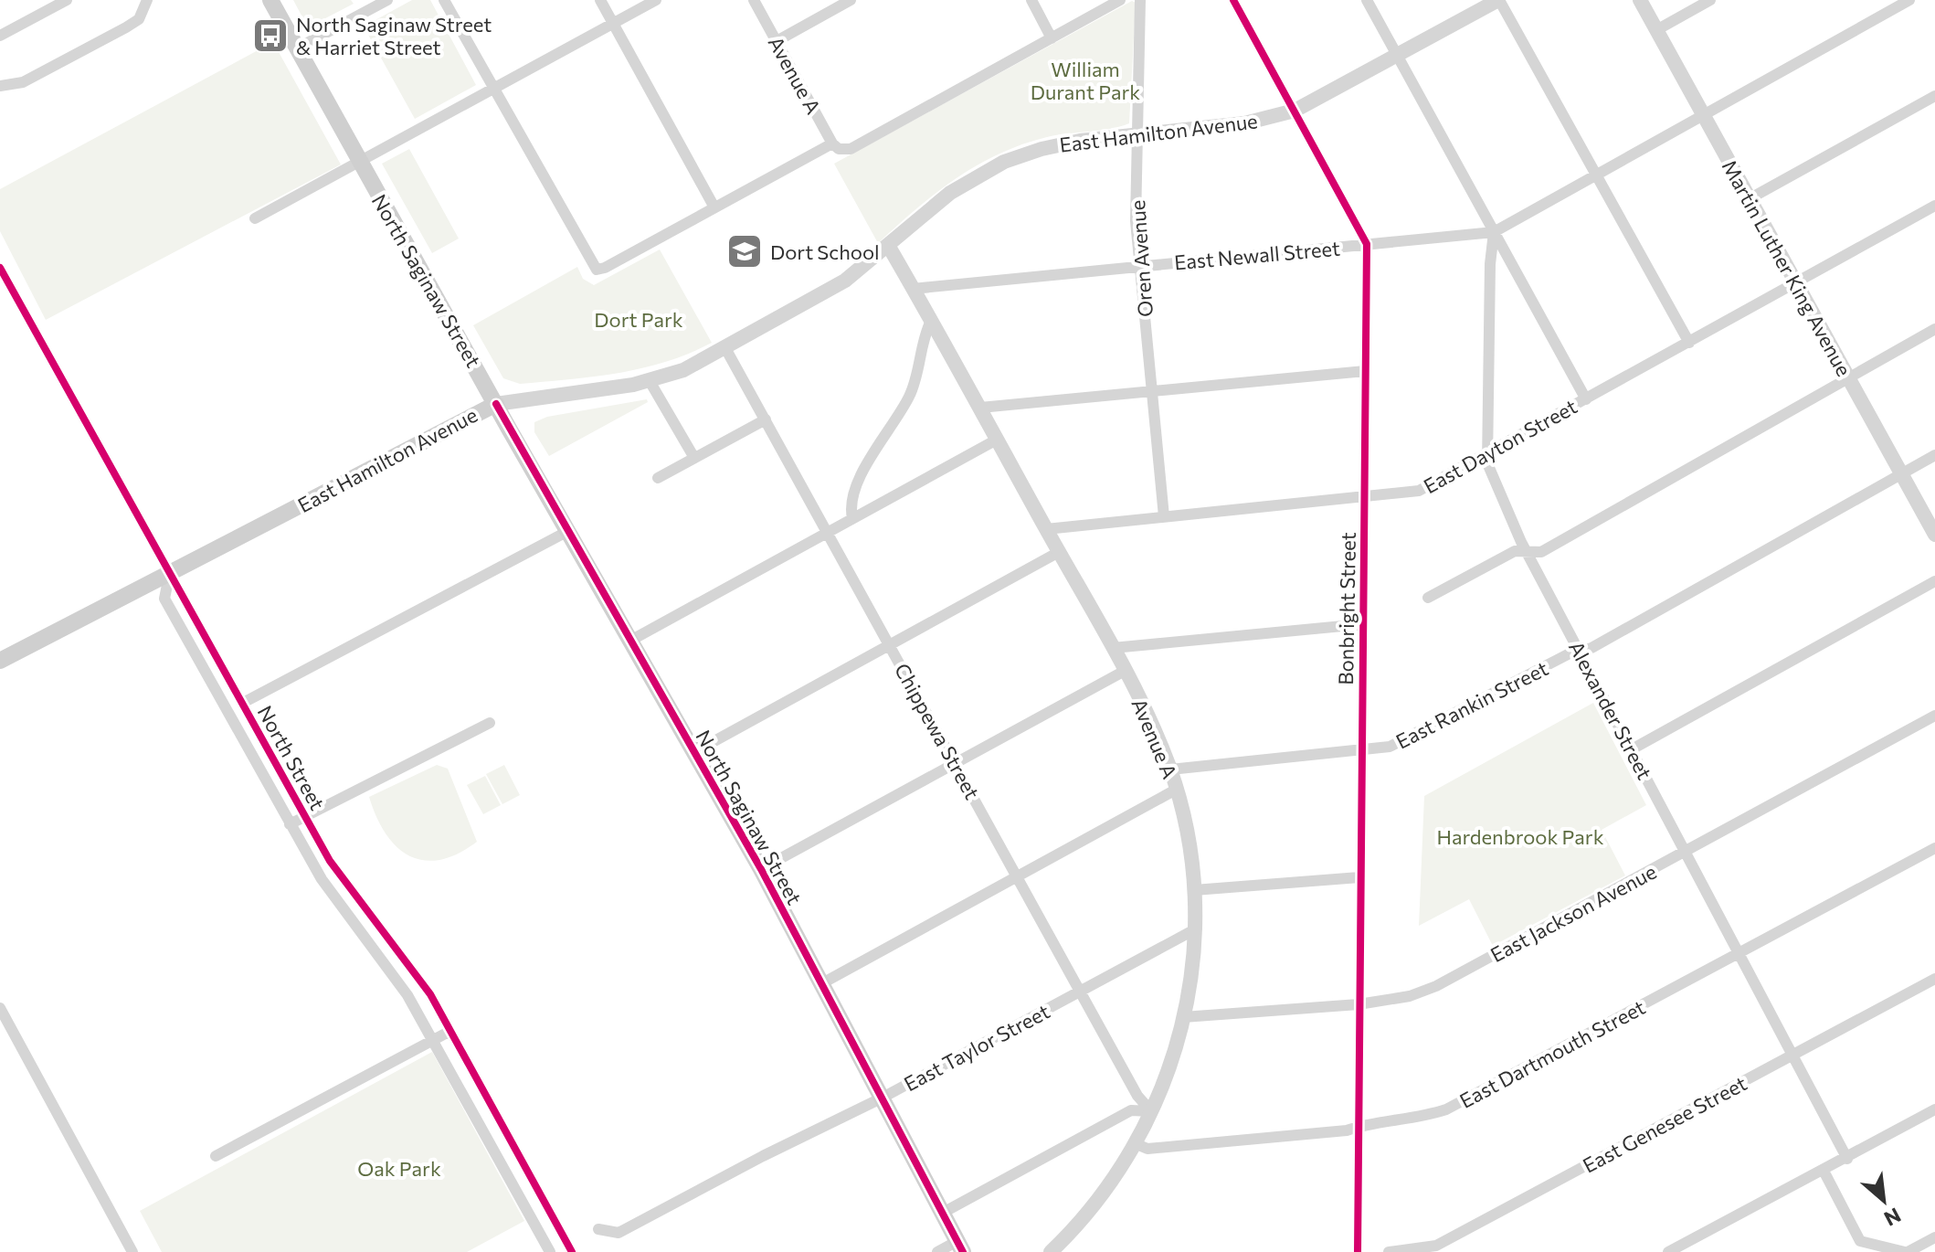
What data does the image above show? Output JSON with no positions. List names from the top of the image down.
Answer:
{
  "streets": {
    "main road": ["East Hamilton Avenue", "North Saginaw Street"],
    "street": [
      "Avenue A",
      "East Newall Street",
      "Oren Avenue",
      "Martin Luther King Avenue",
      "East Dayton Street",
      "Bonbright Street",
      "East Rankin Street",
      "Alexander Street",
      "Chippewa Street",
      "North Street",
      "East Jackson Avenue",
      "East Taylor Street",
      "East Dartmouth Street",
      "East Genesee Street"
    ]
  },
  "crossings": [
    ["Avenue A", "East Hamilton Avenue"],
    ["Avenue A", "East Newall Street"],
    ["Avenue A", "East Dayton Street"],
    ["Avenue A", "East Rankin Street"],
    ["Avenue A", "Chippewa Street"],
    ["Avenue A", "East Jackson Avenue"],
    ["Avenue A", "East Taylor Street"],
    ["Avenue A", "East Dartmouth Street"],
    ["East Hamilton Avenue", "Oren Avenue"],
    ["East Hamilton Avenue", "North Saginaw Street"],
    ["East Hamilton Avenue", "Bonbright Street"],
    ["East Hamilton Avenue", "Chippewa Street"],
    ["East Hamilton Avenue", "North Street"],
    ["East Newall Street", "Oren Avenue"],
    ["East Newall Street", "Martin Luther King Avenue"],
    ["East Newall Street", "Bonbright Street"],
    ["East Newall Street", "Alexander Street"],
    ["Oren Avenue", "East Dayton Street"],
    ["Martin Luther King Avenue", "East Dayton Street"],
    ["Martin Luther King Avenue", "East Rankin Street"],
    ["North Saginaw Street", "East Taylor Street"],
    ["East Dayton Street", "Bonbright Street"],
    ["East Dayton Street", "Alexander Street"],
    ["Bonbright Street", "East Rankin Street"],
    ["Bonbright Street", "East Jackson Avenue"],
    ["Bonbright Street", "East Dartmouth Street"],
    ["East Rankin Street", "Alexander Street"],
    ["Alexander Street", "East Jackson Avenue"],
    ["Alexander Street", "East Dartmouth Street"],
    ["Alexander Street", "East Genesee Street"],
    ["Chippewa Street", "East Taylor Street"]
  ],
  "parks": [
    "William Durant Park",
    "Dort Park",
    "Hardenbrook Park",
    "Oak Park"
  ],
  "places": {
    "bus stop": ["North Saginaw Street & Harriet Street"],
    "school or university": ["Dort School"]
  },
  "north": "bottom right"
}
